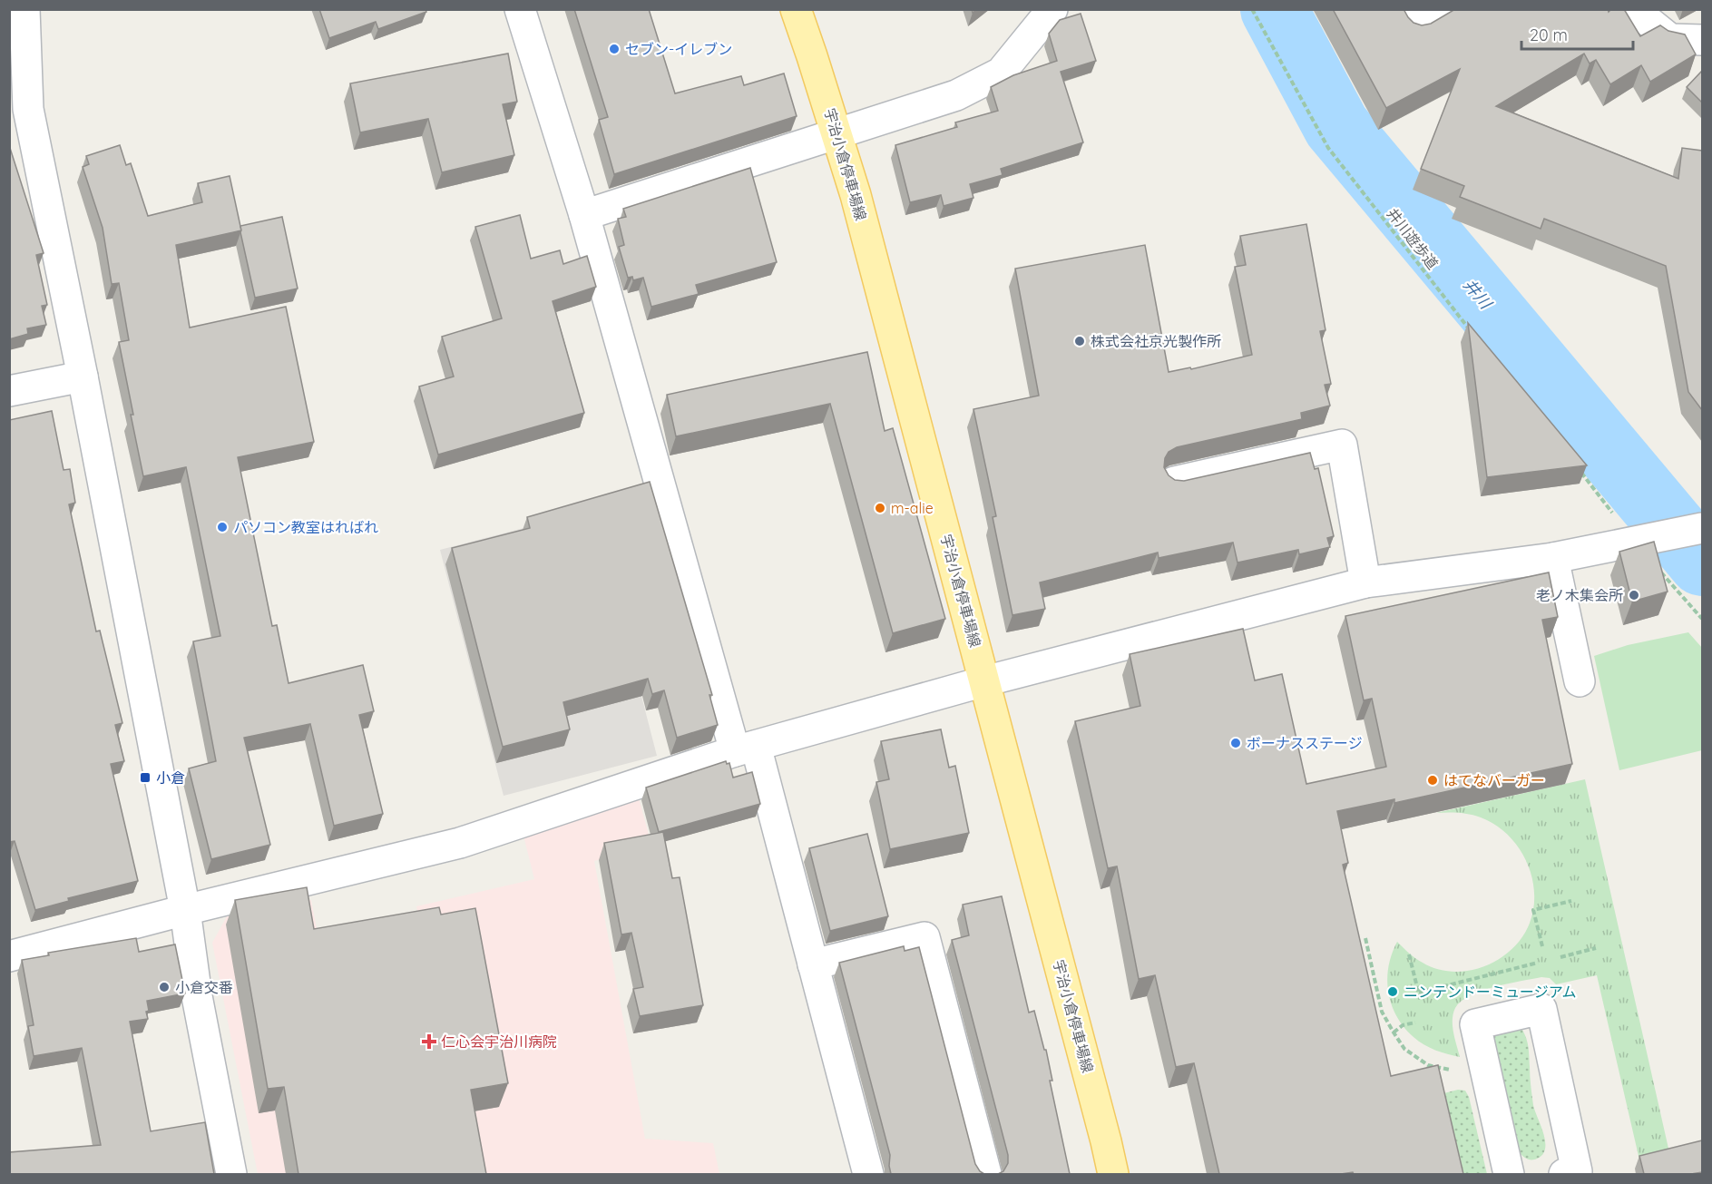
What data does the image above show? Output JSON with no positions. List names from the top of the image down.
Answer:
{
  "streets": {
    "main road": ["宇治小倉停車場線"],
    "path": ["井川遊歩道"]
  },
  "water": ["井川"],
  "places": {
    "other": [
      "セブン-イレブン",
      "株式会社京光製作所",
      "m-alie",
      "パソコン教室はればれ",
      "老ノ木集会所",
      "ボーナスステージ",
      "はてなバーガー",
      "小倉交番",
      "ニンテンドーミュージアム"
    ],
    "transit": ["小倉"],
    "health": ["仁心会宇治川病院"]
  },
  "scale_bar": "20 m"
}
